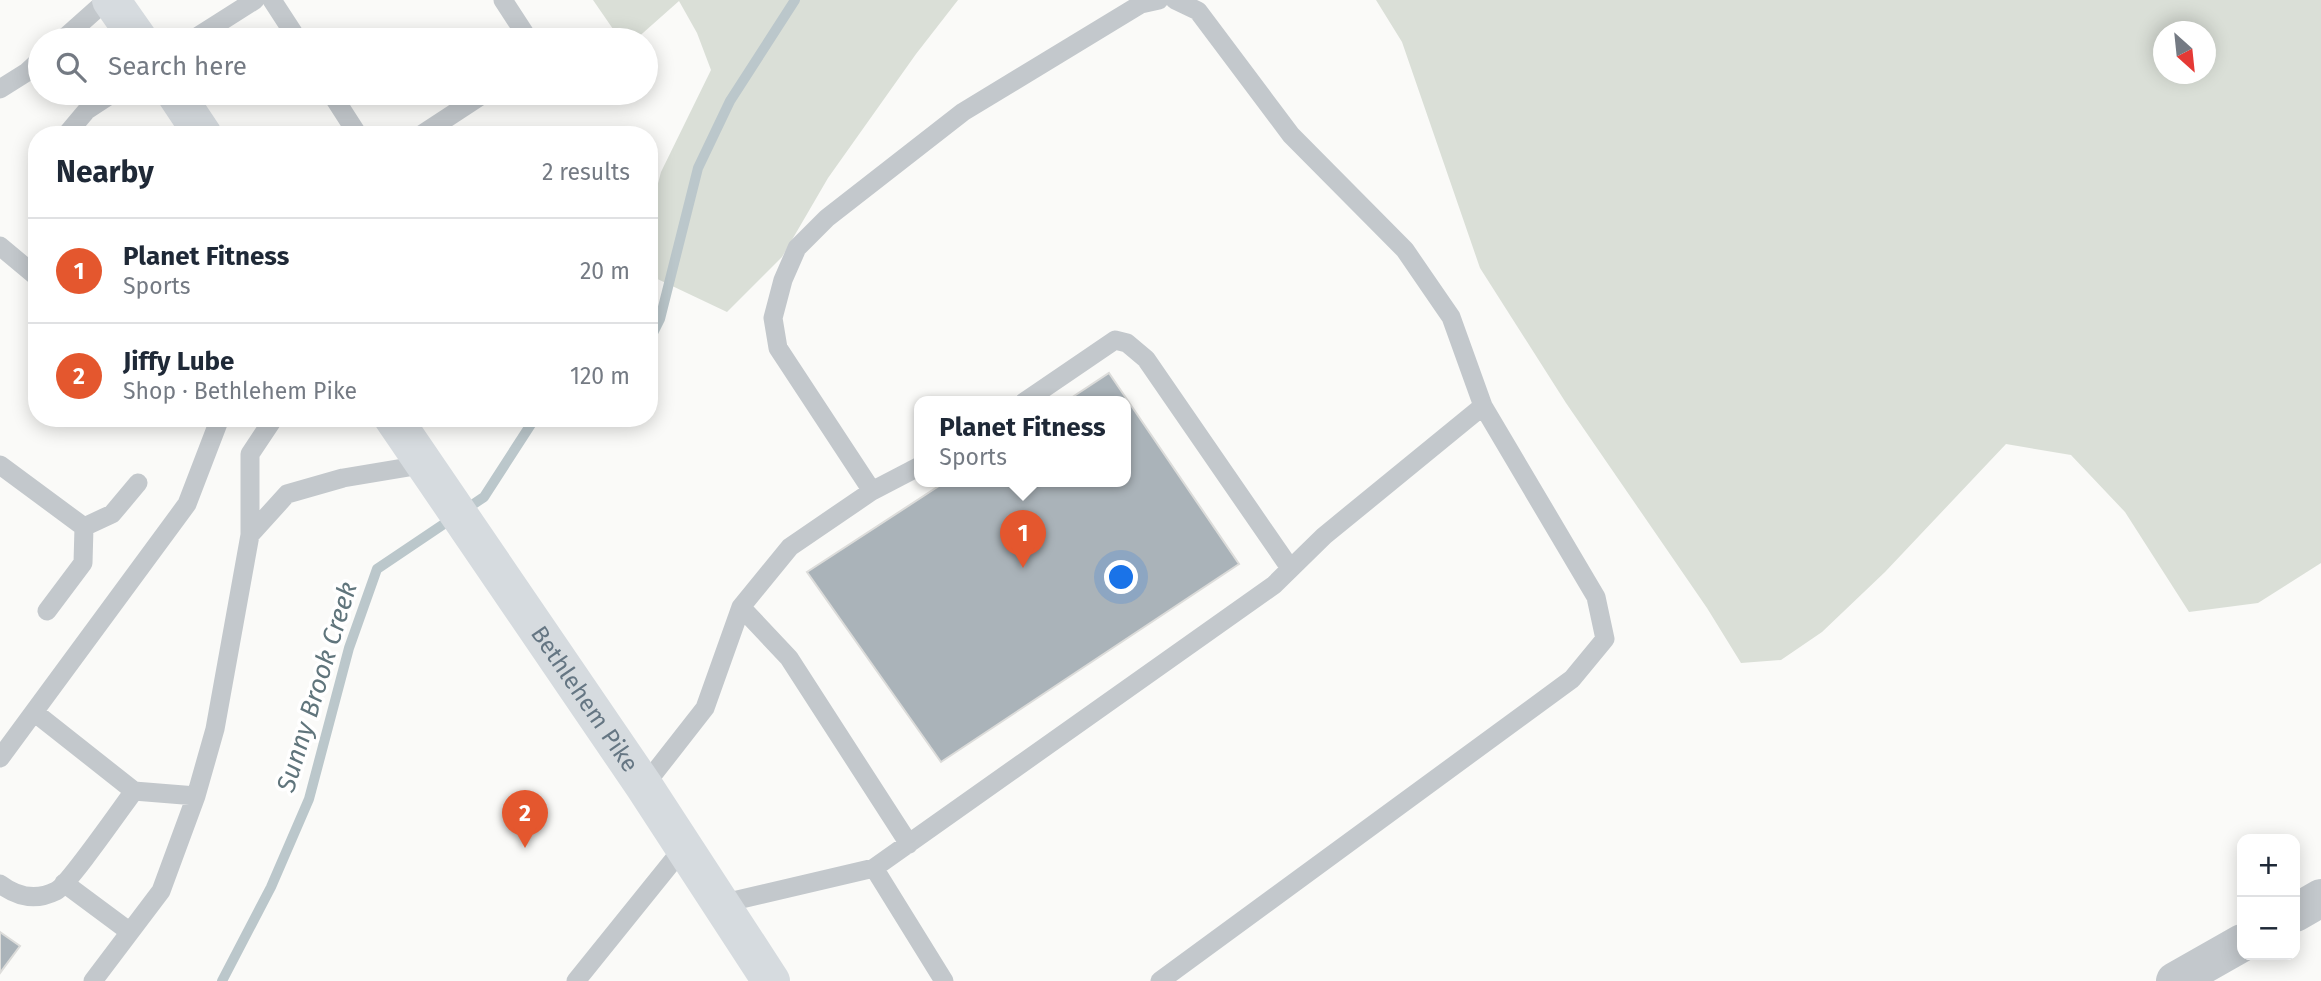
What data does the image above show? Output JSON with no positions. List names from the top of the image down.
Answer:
{
  "streets": {
    "main road": ["Bethlehem Pike"]
  },
  "water": ["Sunny Brook Creek"],
  "north": "bottom right",
  "page": {
    "search": "Search here",
    "heading": ["Nearby", "2 results"],
    "list": [
      {
        "mark": "1",
        "name": "Planet Fitness",
        "note": "Sports",
        "value": "20 m"
      },
      {
        "mark": "2",
        "name": "Jiffy Lube",
        "note": "Shop · Bethlehem Pike",
        "value": "120 m"
      }
    ],
    "popup": ["Planet Fitness", "Sports"],
    "pins": ["1", "2"],
    "map_buttons": ["+", "−"]
  }
}
